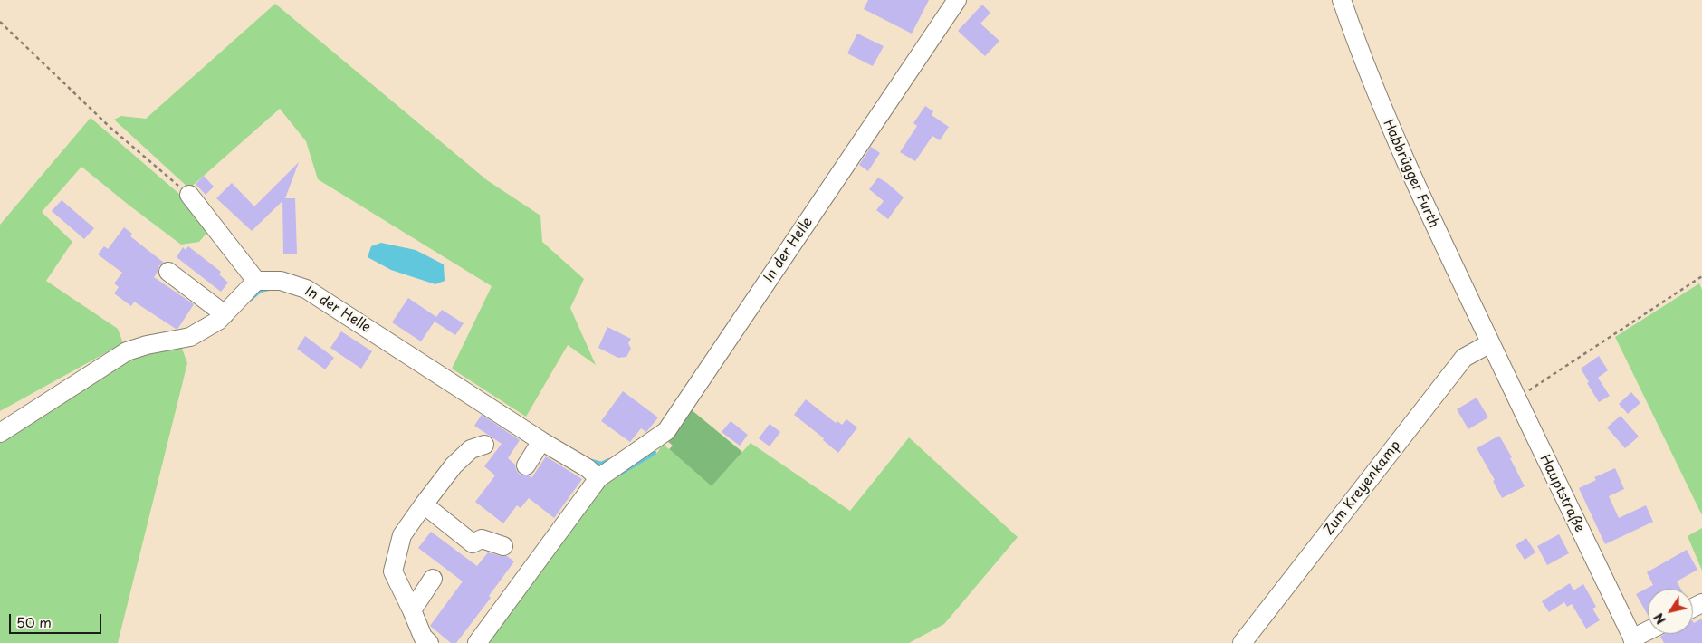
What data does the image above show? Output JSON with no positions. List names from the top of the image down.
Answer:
{
  "streets": {
    "street": [
      "Habbrügger Furth",
      "In der Helle",
      "Zum Kreyenkamp",
      "Hauptstraße"
    ]
  },
  "crossings": [
    ["Habbrügger Furth", "Zum Kreyenkamp"],
    ["Habbrügger Furth", "Hauptstraße"],
    ["Zum Kreyenkamp", "Hauptstraße"]
  ],
  "scale_bar": "50 m",
  "north": "bottom left"
}
